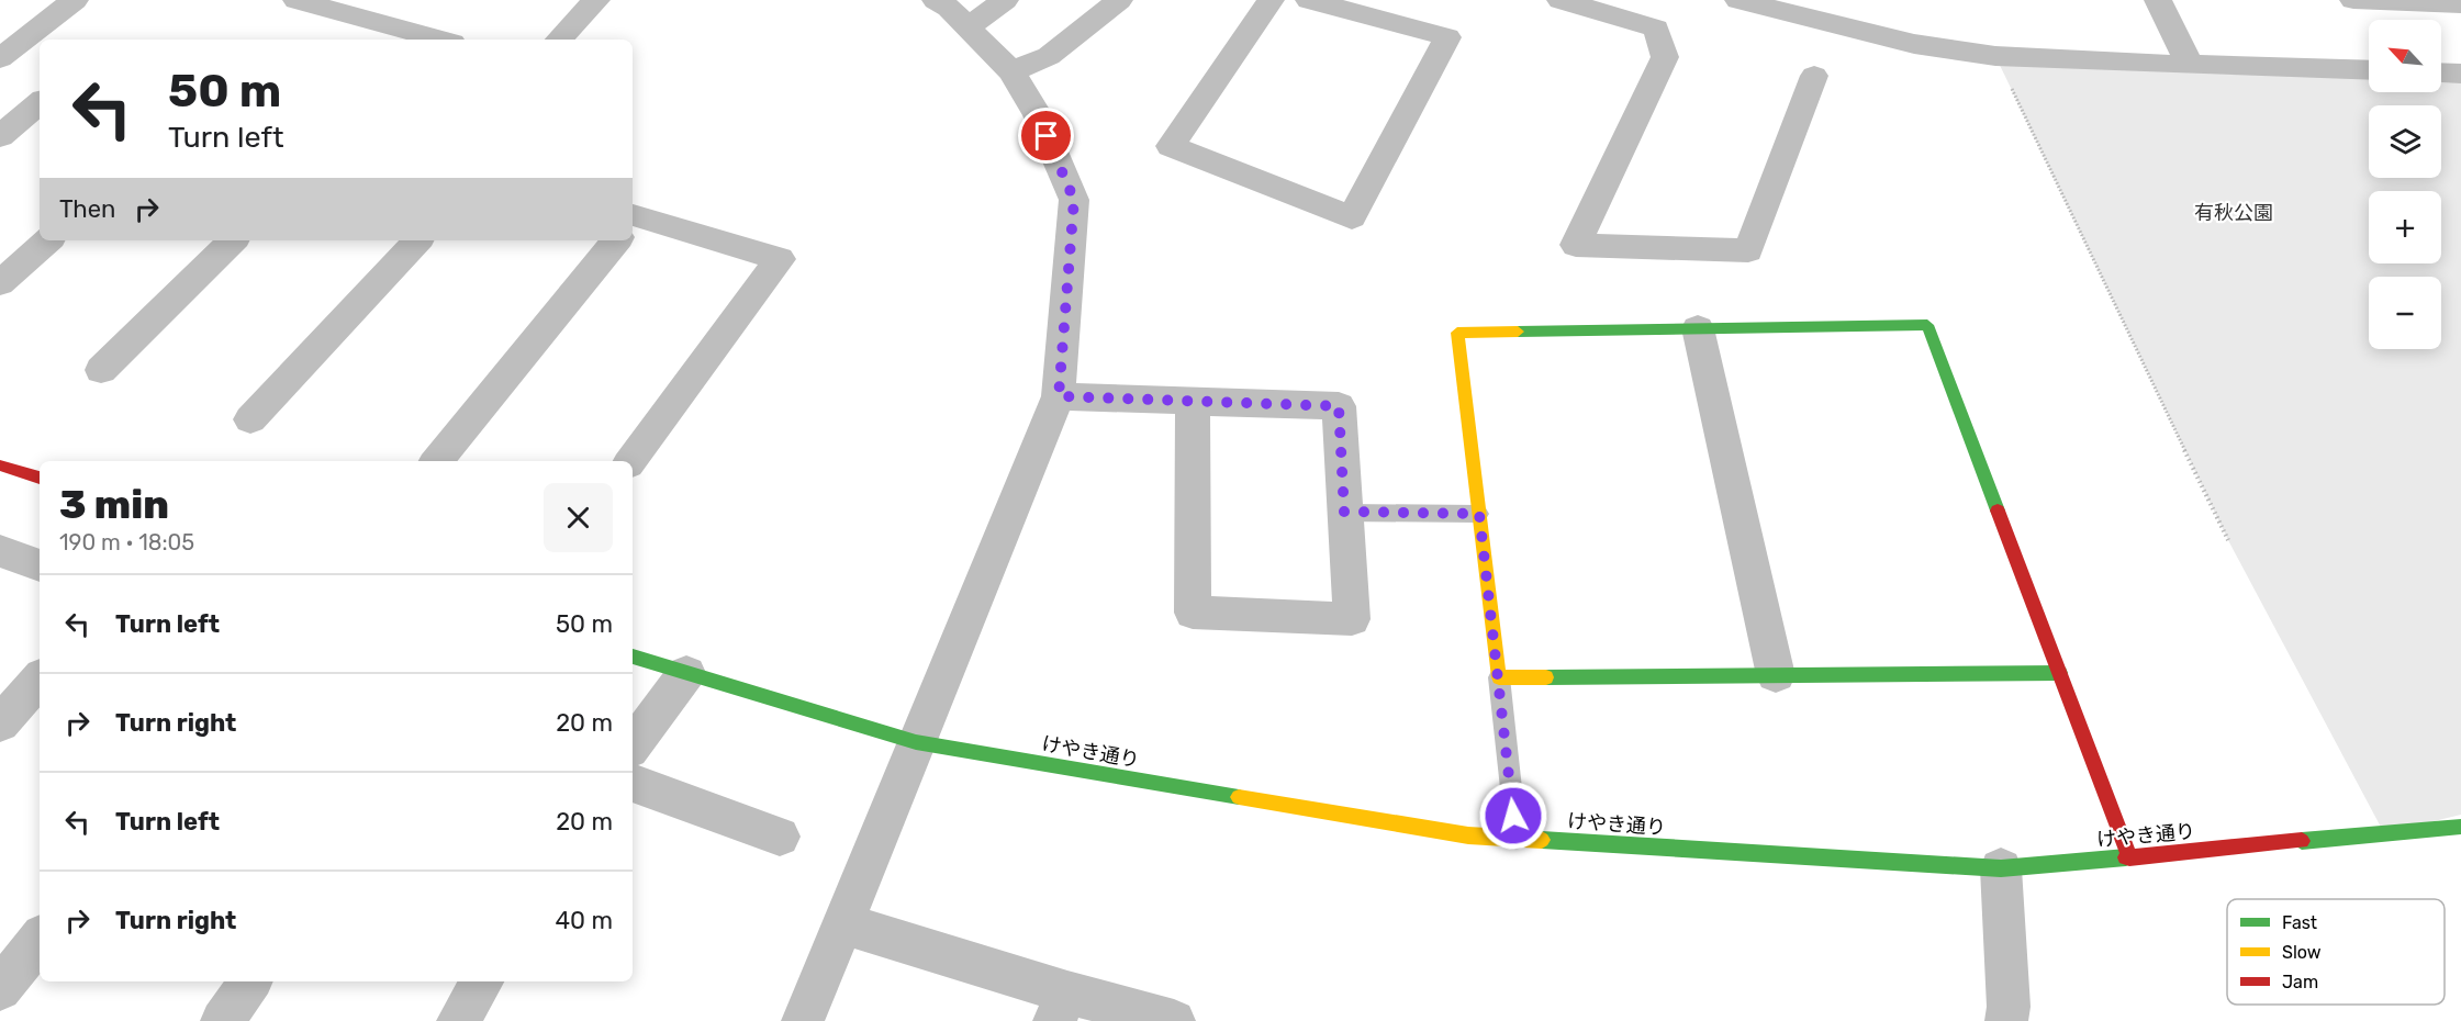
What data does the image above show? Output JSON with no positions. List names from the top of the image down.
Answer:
{
  "streets": {
    "street": ["けやき通り"]
  },
  "parks": ["有秋公園"],
  "legend": ["Fast", "Slow", "Jam"],
  "north": "top left",
  "page": {
    "map_buttons": ["+", "−"],
    "turn": ["50 m", "Turn left"],
    "then": "Then",
    "heading": ["3 min", "190 m · 18:05"],
    "list": [
      {
        "name": "Turn left",
        "value": "50 m"
      },
      {
        "name": "Turn right",
        "value": "20 m"
      },
      {
        "name": "Turn left",
        "value": "20 m"
      },
      {
        "name": "Turn right",
        "value": "40 m"
      }
    ]
  }
}
